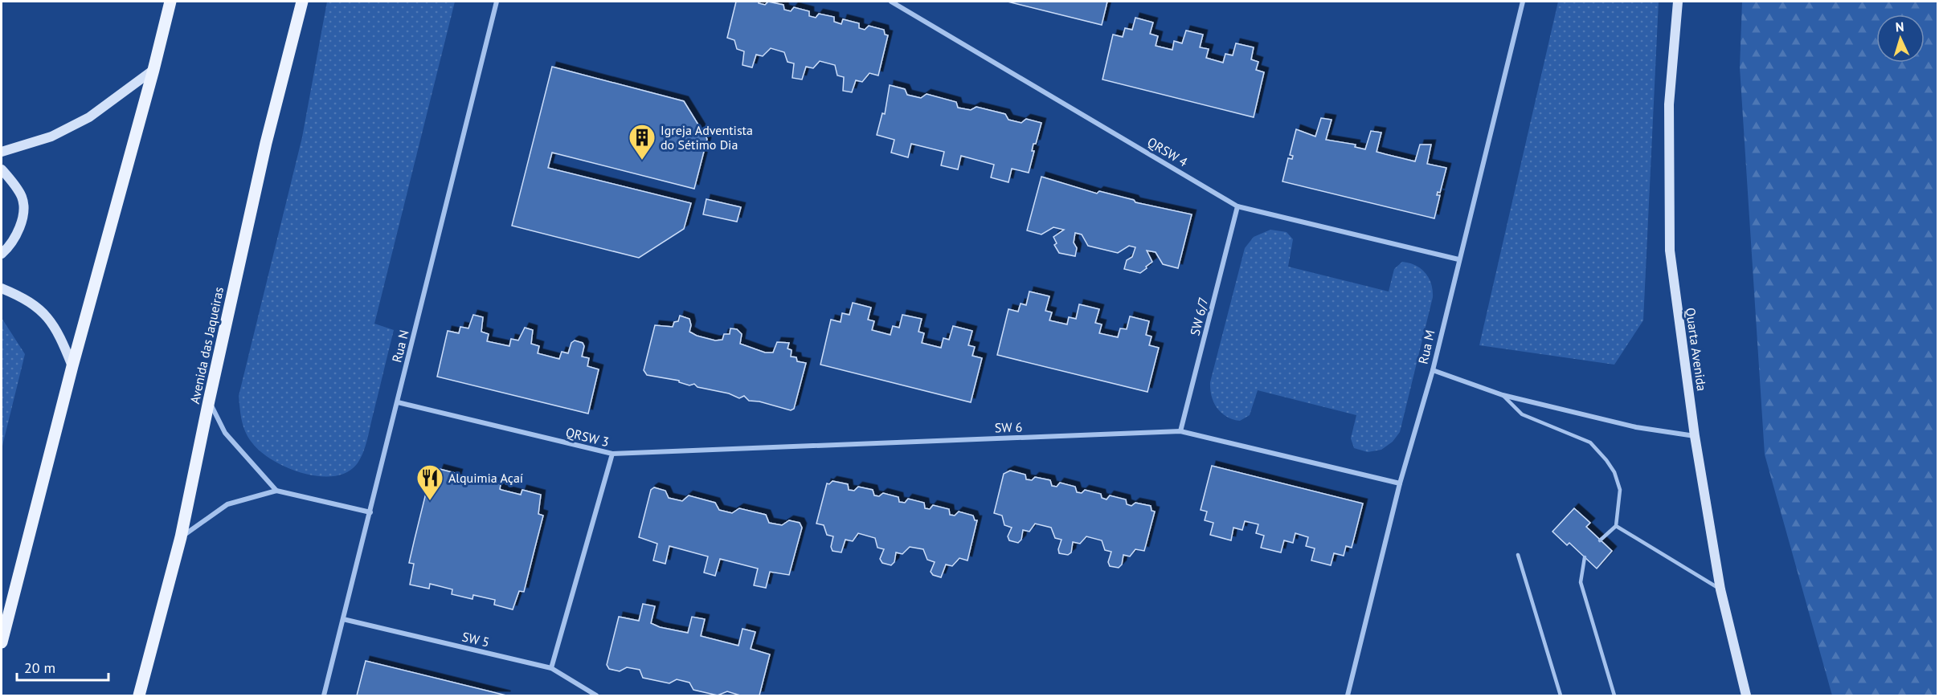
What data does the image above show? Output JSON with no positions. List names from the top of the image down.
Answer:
{
  "streets": {
    "main road": ["Avenida das Jaqueiras", "Quarta Avenida"],
    "street": [
      "QRSW 4",
      "SW 6/7",
      "Rua N",
      "Rua M",
      "SW 6",
      "QRSW 3",
      "SW 5"
    ]
  },
  "crossings": [
    ["QRSW 4", "SW 6/7"],
    ["QRSW 4", "Rua M"],
    ["SW 6/7", "SW 6"],
    ["Rua N", "QRSW 3"],
    ["Rua N", "SW 5"],
    ["Rua M", "SW 6"],
    ["SW 6", "QRSW 3"],
    ["QRSW 3", "SW 5"]
  ],
  "places": {
    "building": ["Igreja Adventista do Sétimo Dia"],
    "restaurant": ["Alquimia Açaí"]
  },
  "scale_bar": "20 m",
  "north": "top"
}
